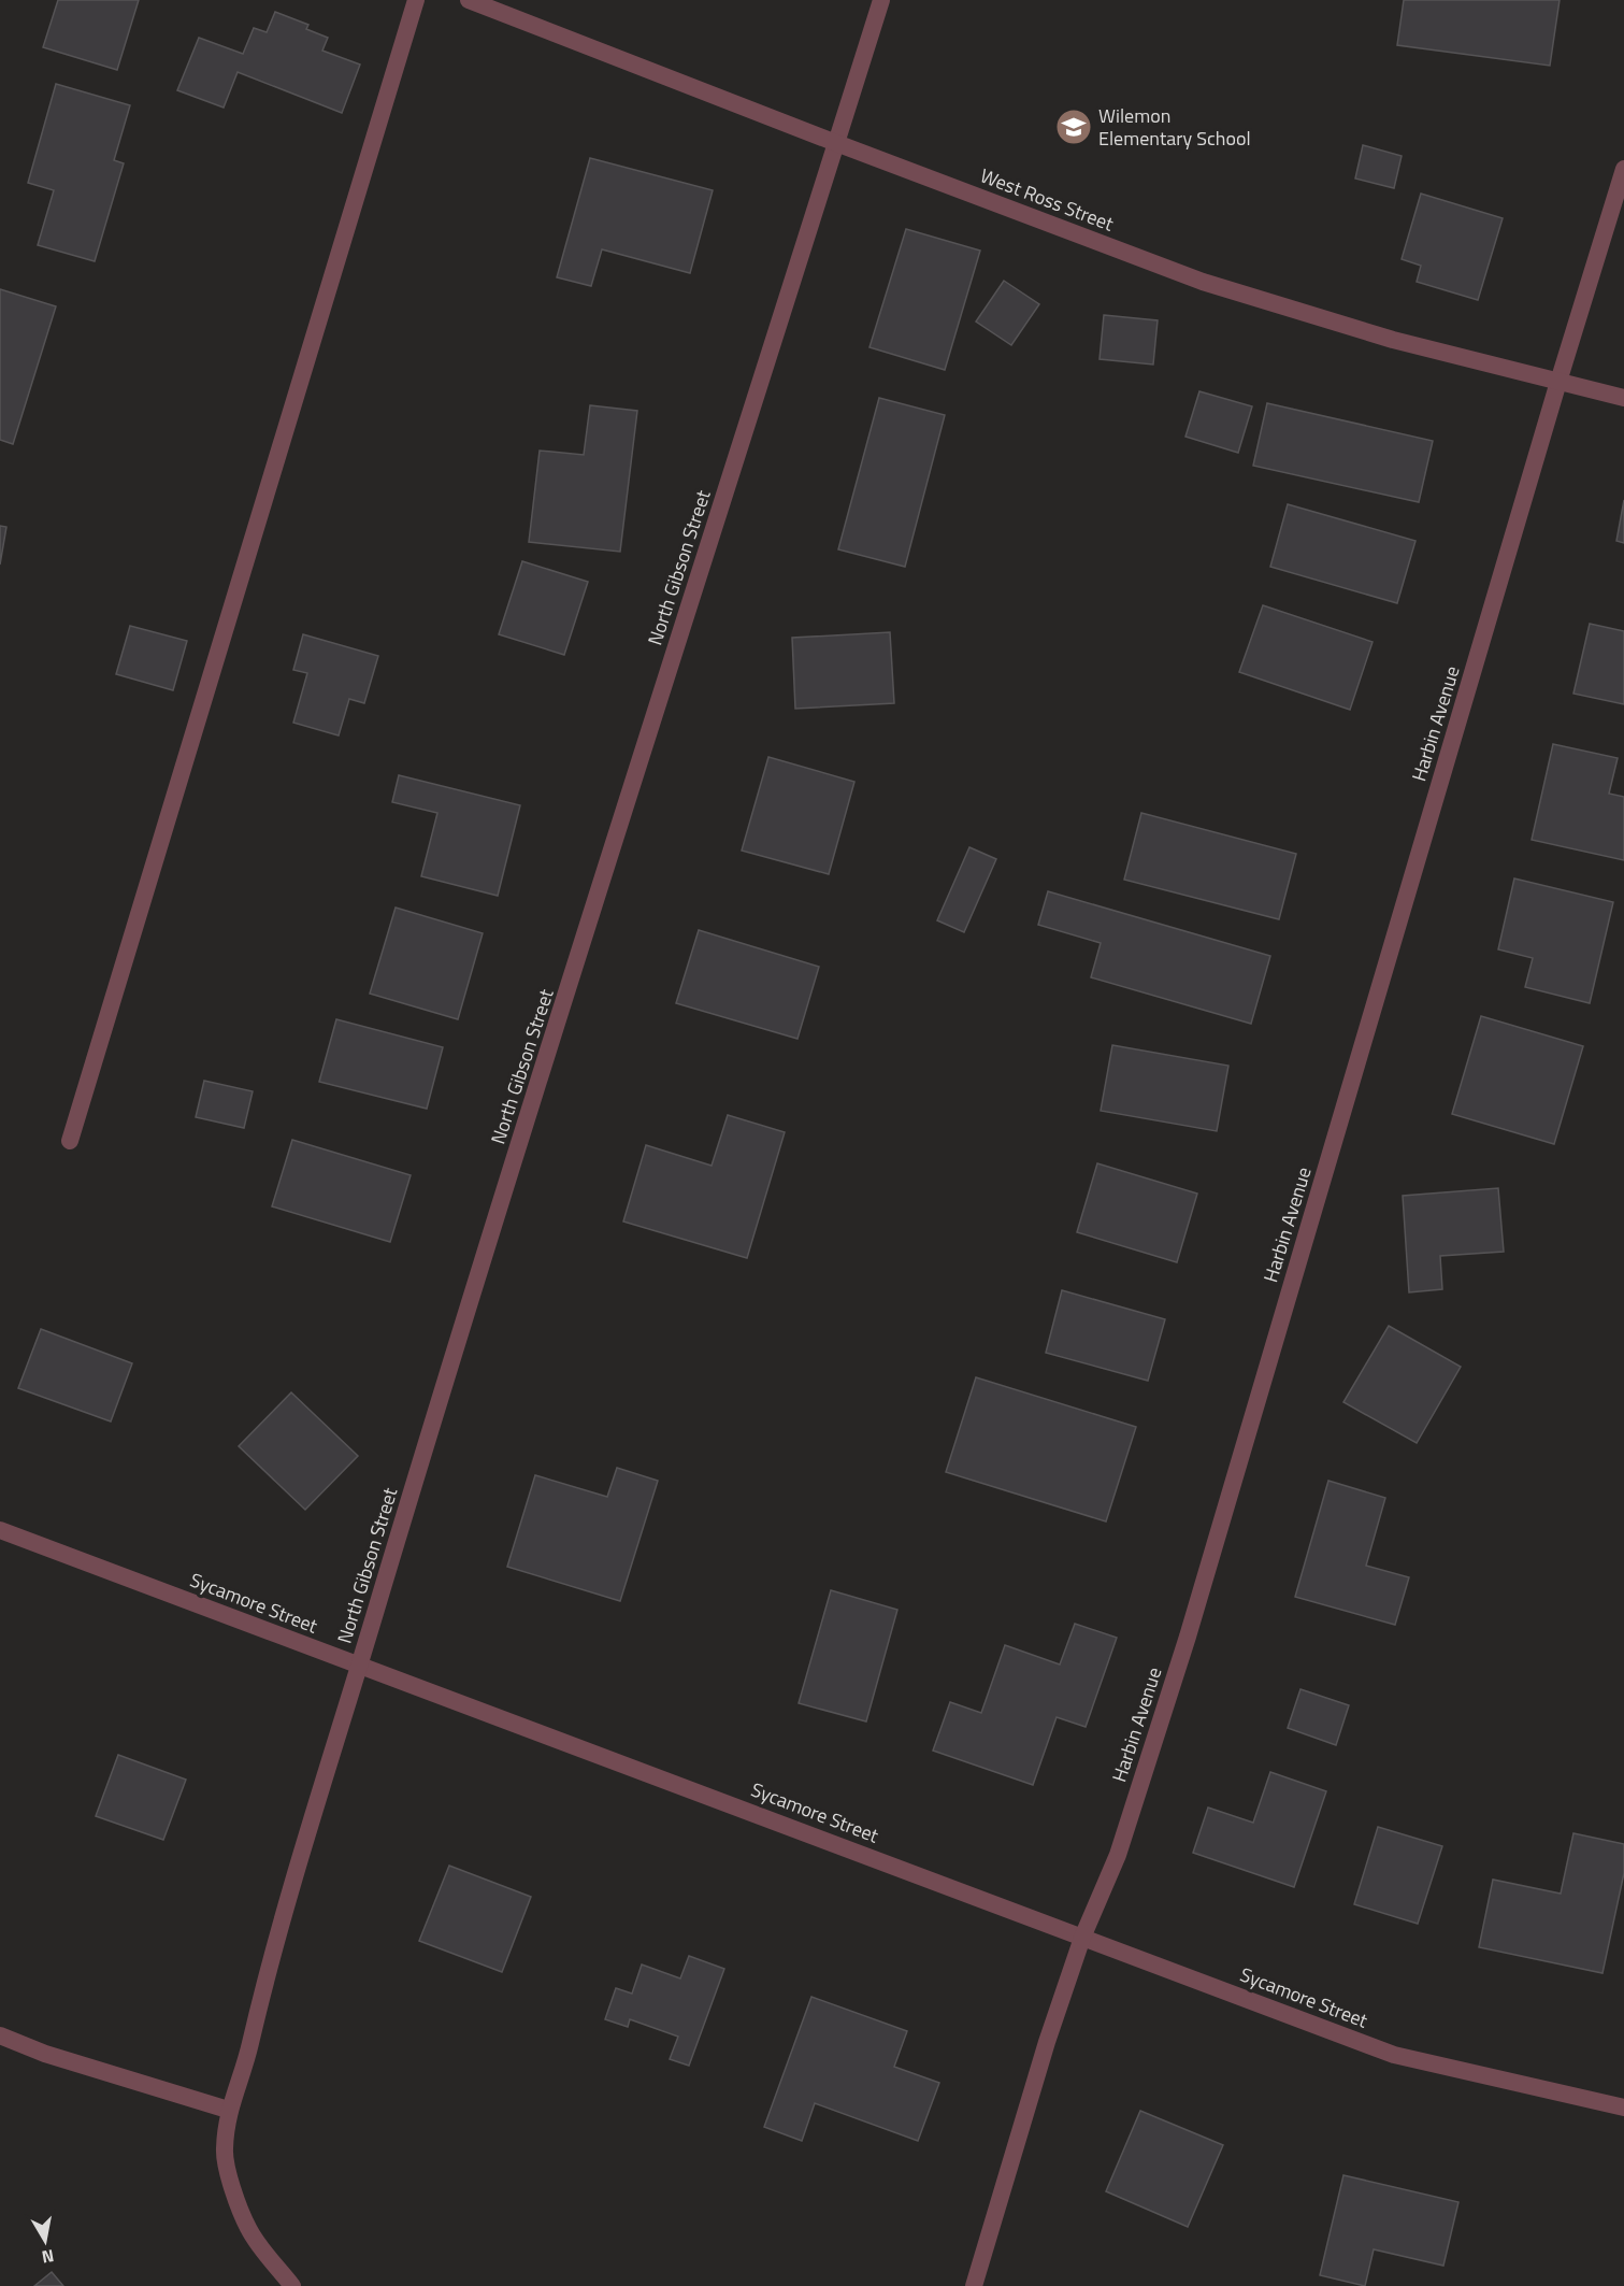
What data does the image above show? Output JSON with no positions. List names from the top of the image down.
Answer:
{
  "streets": {
    "street": [
      "West Ross Street",
      "North Gibson Street",
      "Harbin Avenue",
      "Sycamore Street"
    ]
  },
  "crossings": [
    ["West Ross Street", "North Gibson Street"],
    ["West Ross Street", "Harbin Avenue"],
    ["North Gibson Street", "Sycamore Street"],
    ["Harbin Avenue", "Sycamore Street"]
  ],
  "places": {
    "school or university": ["Wilemon Elementary School"]
  },
  "north": "bottom"
}
